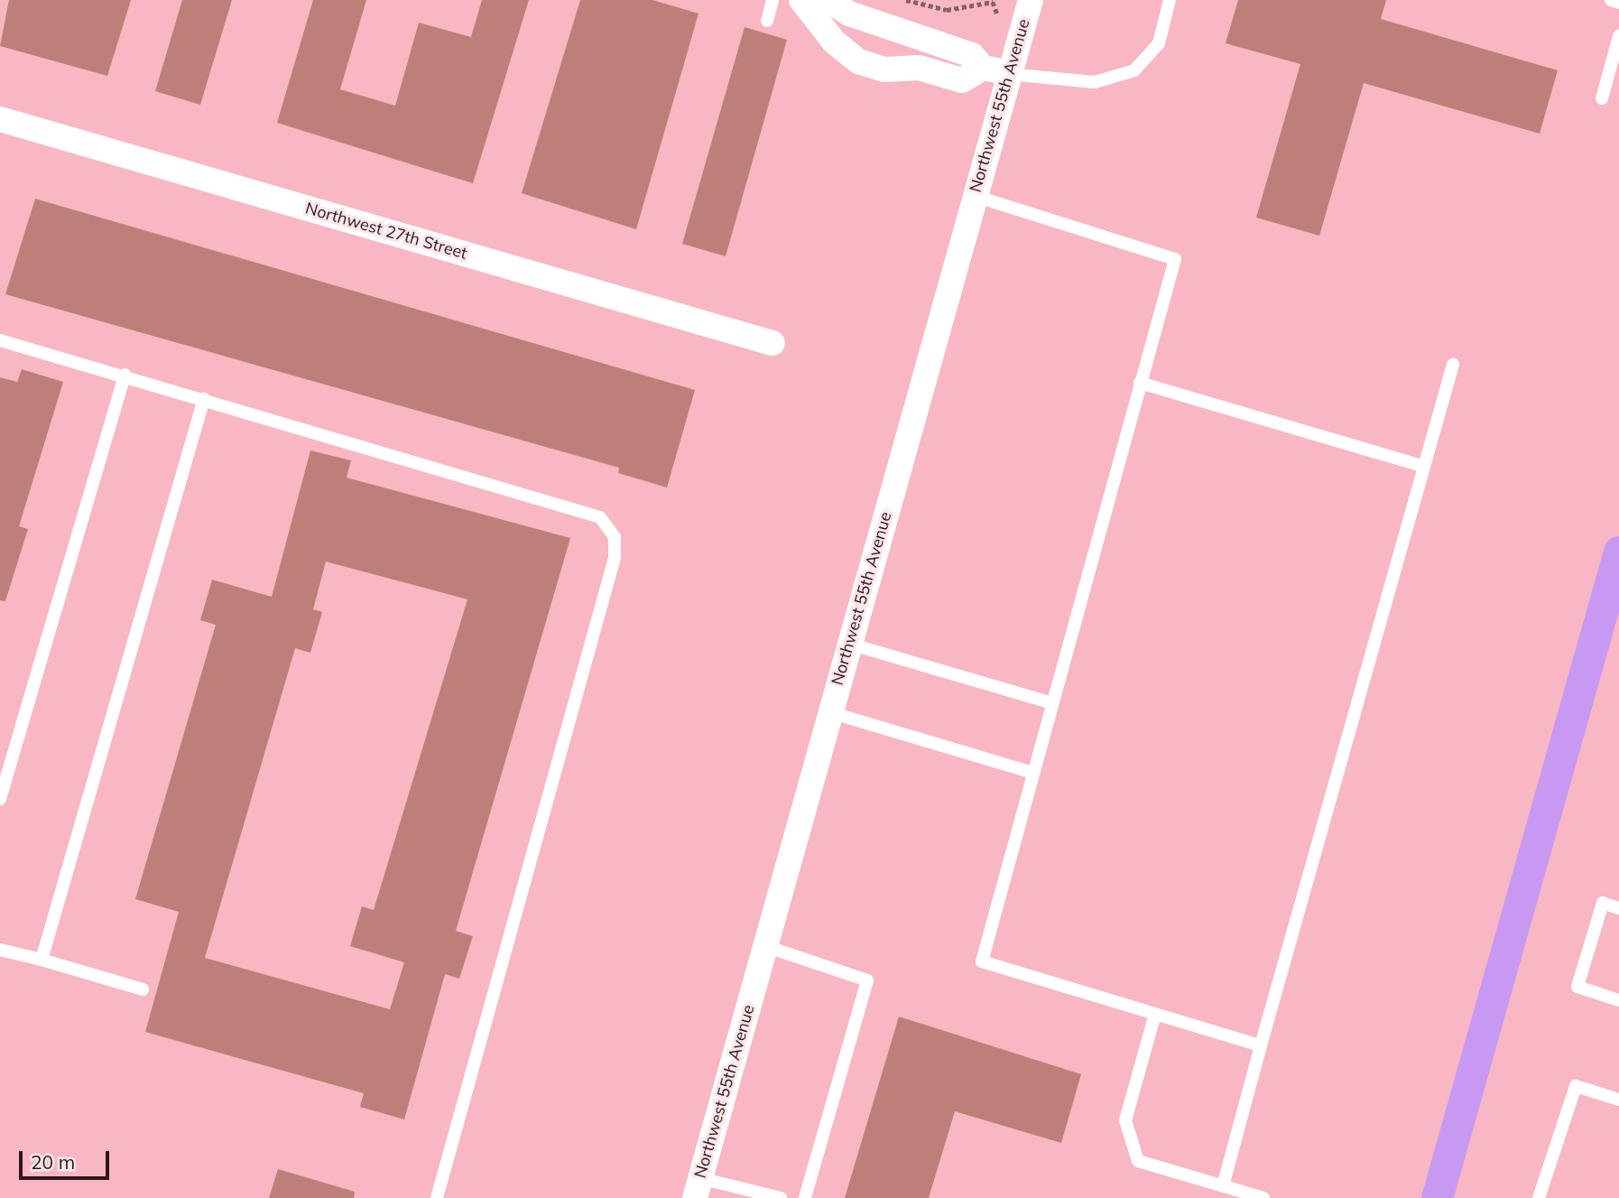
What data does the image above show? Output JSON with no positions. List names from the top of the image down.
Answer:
{
  "streets": {
    "street": ["Northwest 55th Avenue", "Northwest 27th Street"]
  },
  "scale_bar": "20 m"
}
